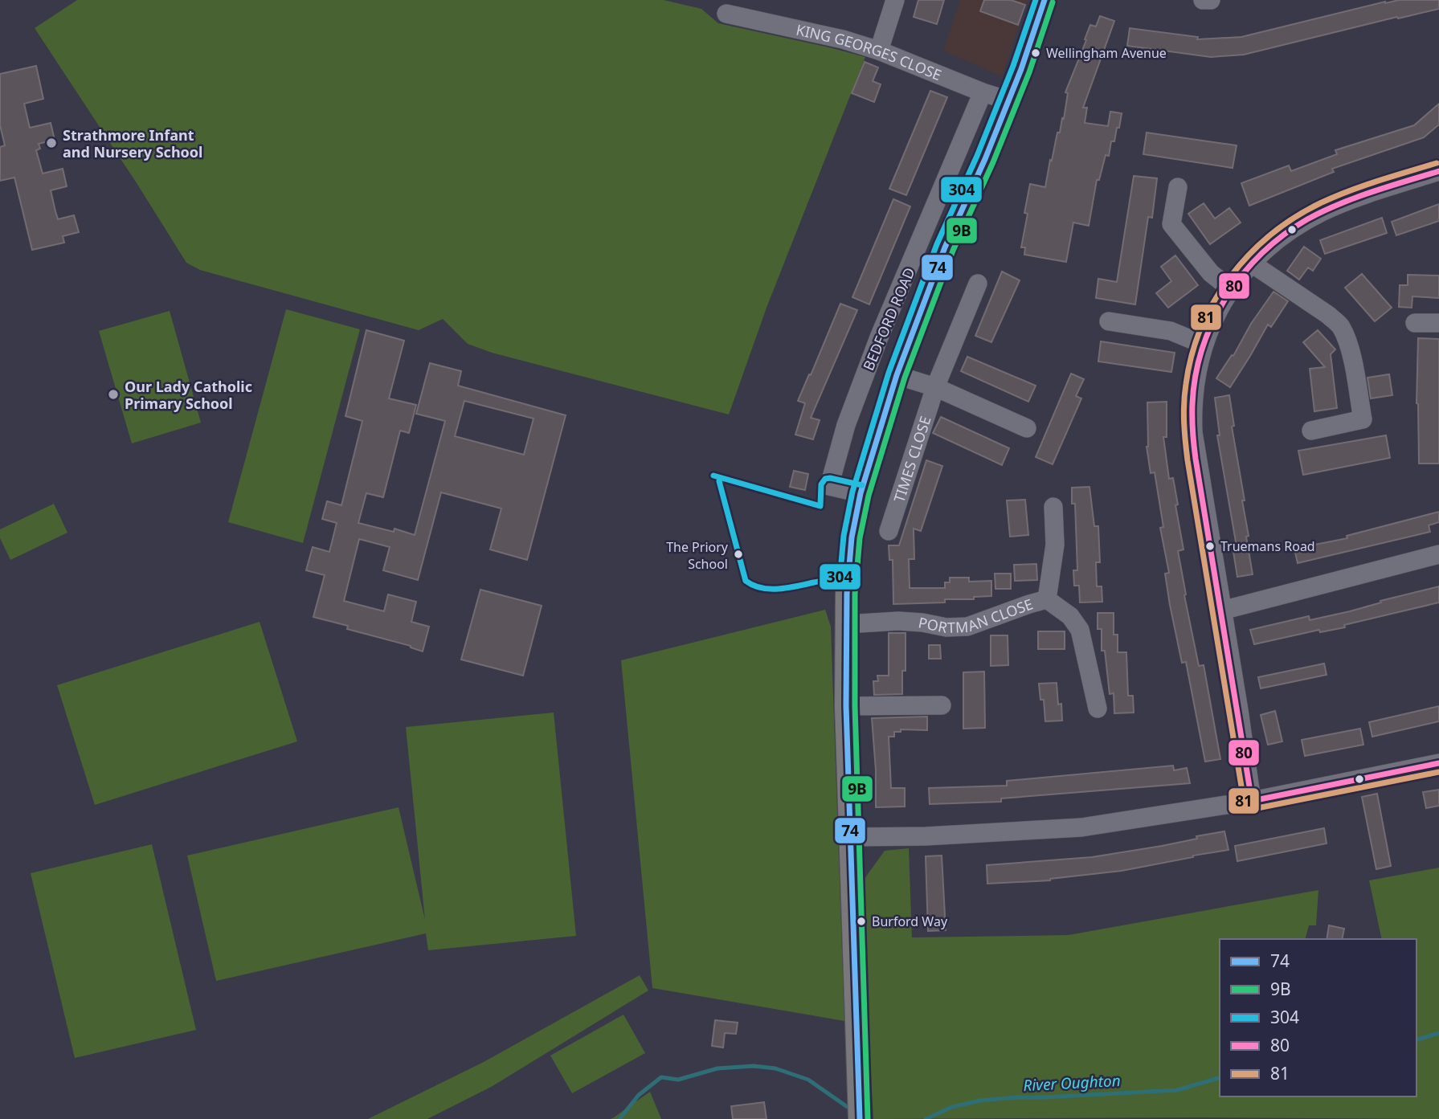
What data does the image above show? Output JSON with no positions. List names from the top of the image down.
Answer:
{
  "streets": {
    "main road": ["BEDFORD ROAD"],
    "street": ["KING GEORGES CLOSE", "TIMES CLOSE", "PORTMAN CLOSE"]
  },
  "crossings": [
    ["KING GEORGES CLOSE", "BEDFORD ROAD"],
    ["BEDFORD ROAD", "PORTMAN CLOSE"]
  ],
  "water": ["River Oughton"],
  "places": [
    "Wellingham Avenue",
    "Strathmore Infant and Nursery School",
    "Our Lady Catholic Primary School",
    "Truemans Road",
    "The Priory School",
    "Burford Way"
  ],
  "lines": [
    "transit line 74",
    "transit line 304",
    "transit line 9B",
    "transit line 81",
    "transit line 80"
  ],
  "legend": [
    "74",
    "9B",
    "304",
    "80",
    "81"
  ]
}
